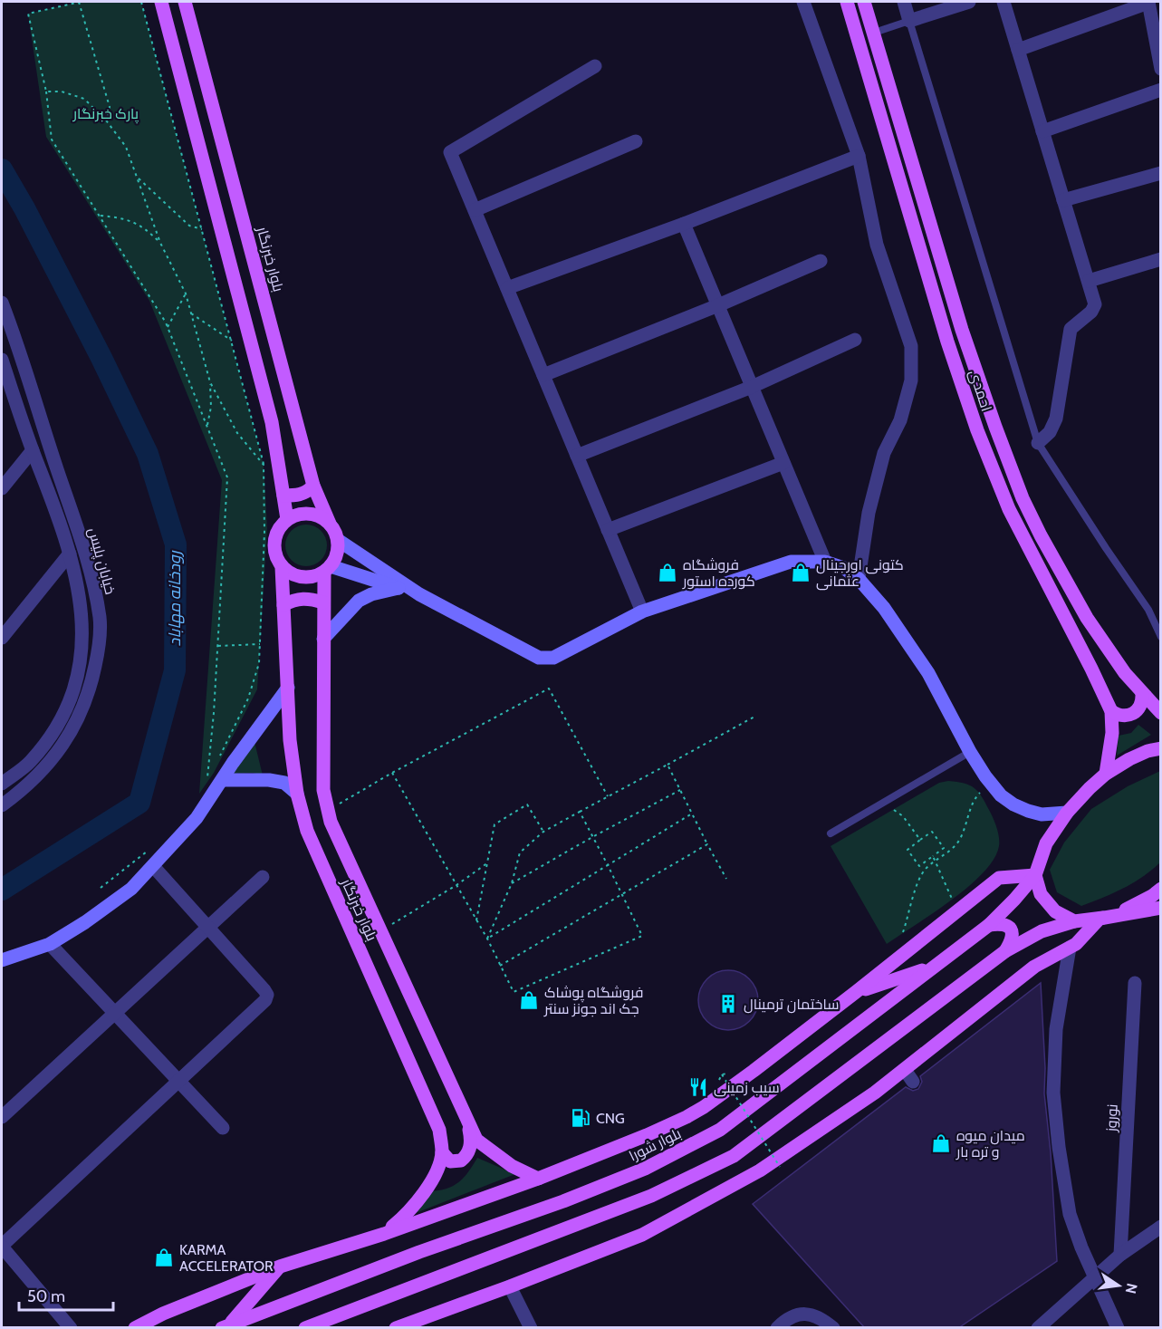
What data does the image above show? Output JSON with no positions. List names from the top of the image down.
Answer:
{
  "streets": {
    "main road": ["بلوار خبرنگار", "احمدی", "بلوار شورا"],
    "street": ["خیابان پلیس", "نوروز"]
  },
  "water": ["رودخانه مهاباد"],
  "parks": ["پارک خبرنگار"],
  "places": {
    "shop": [
      "فروشگاه کورده استور",
      "کتونی اورجینال عثمانی",
      "فروشگاه پوشاک جک اند جونز سنتر",
      "میدان میوه و تره بار",
      "KARMA ACCELERATOR"
    ],
    "building": ["ساختمان ترمینال"],
    "restaurant": ["سیب زمینی"],
    "fuel station": ["CNG"]
  },
  "scale_bar": "50 m",
  "north": "right"
}
